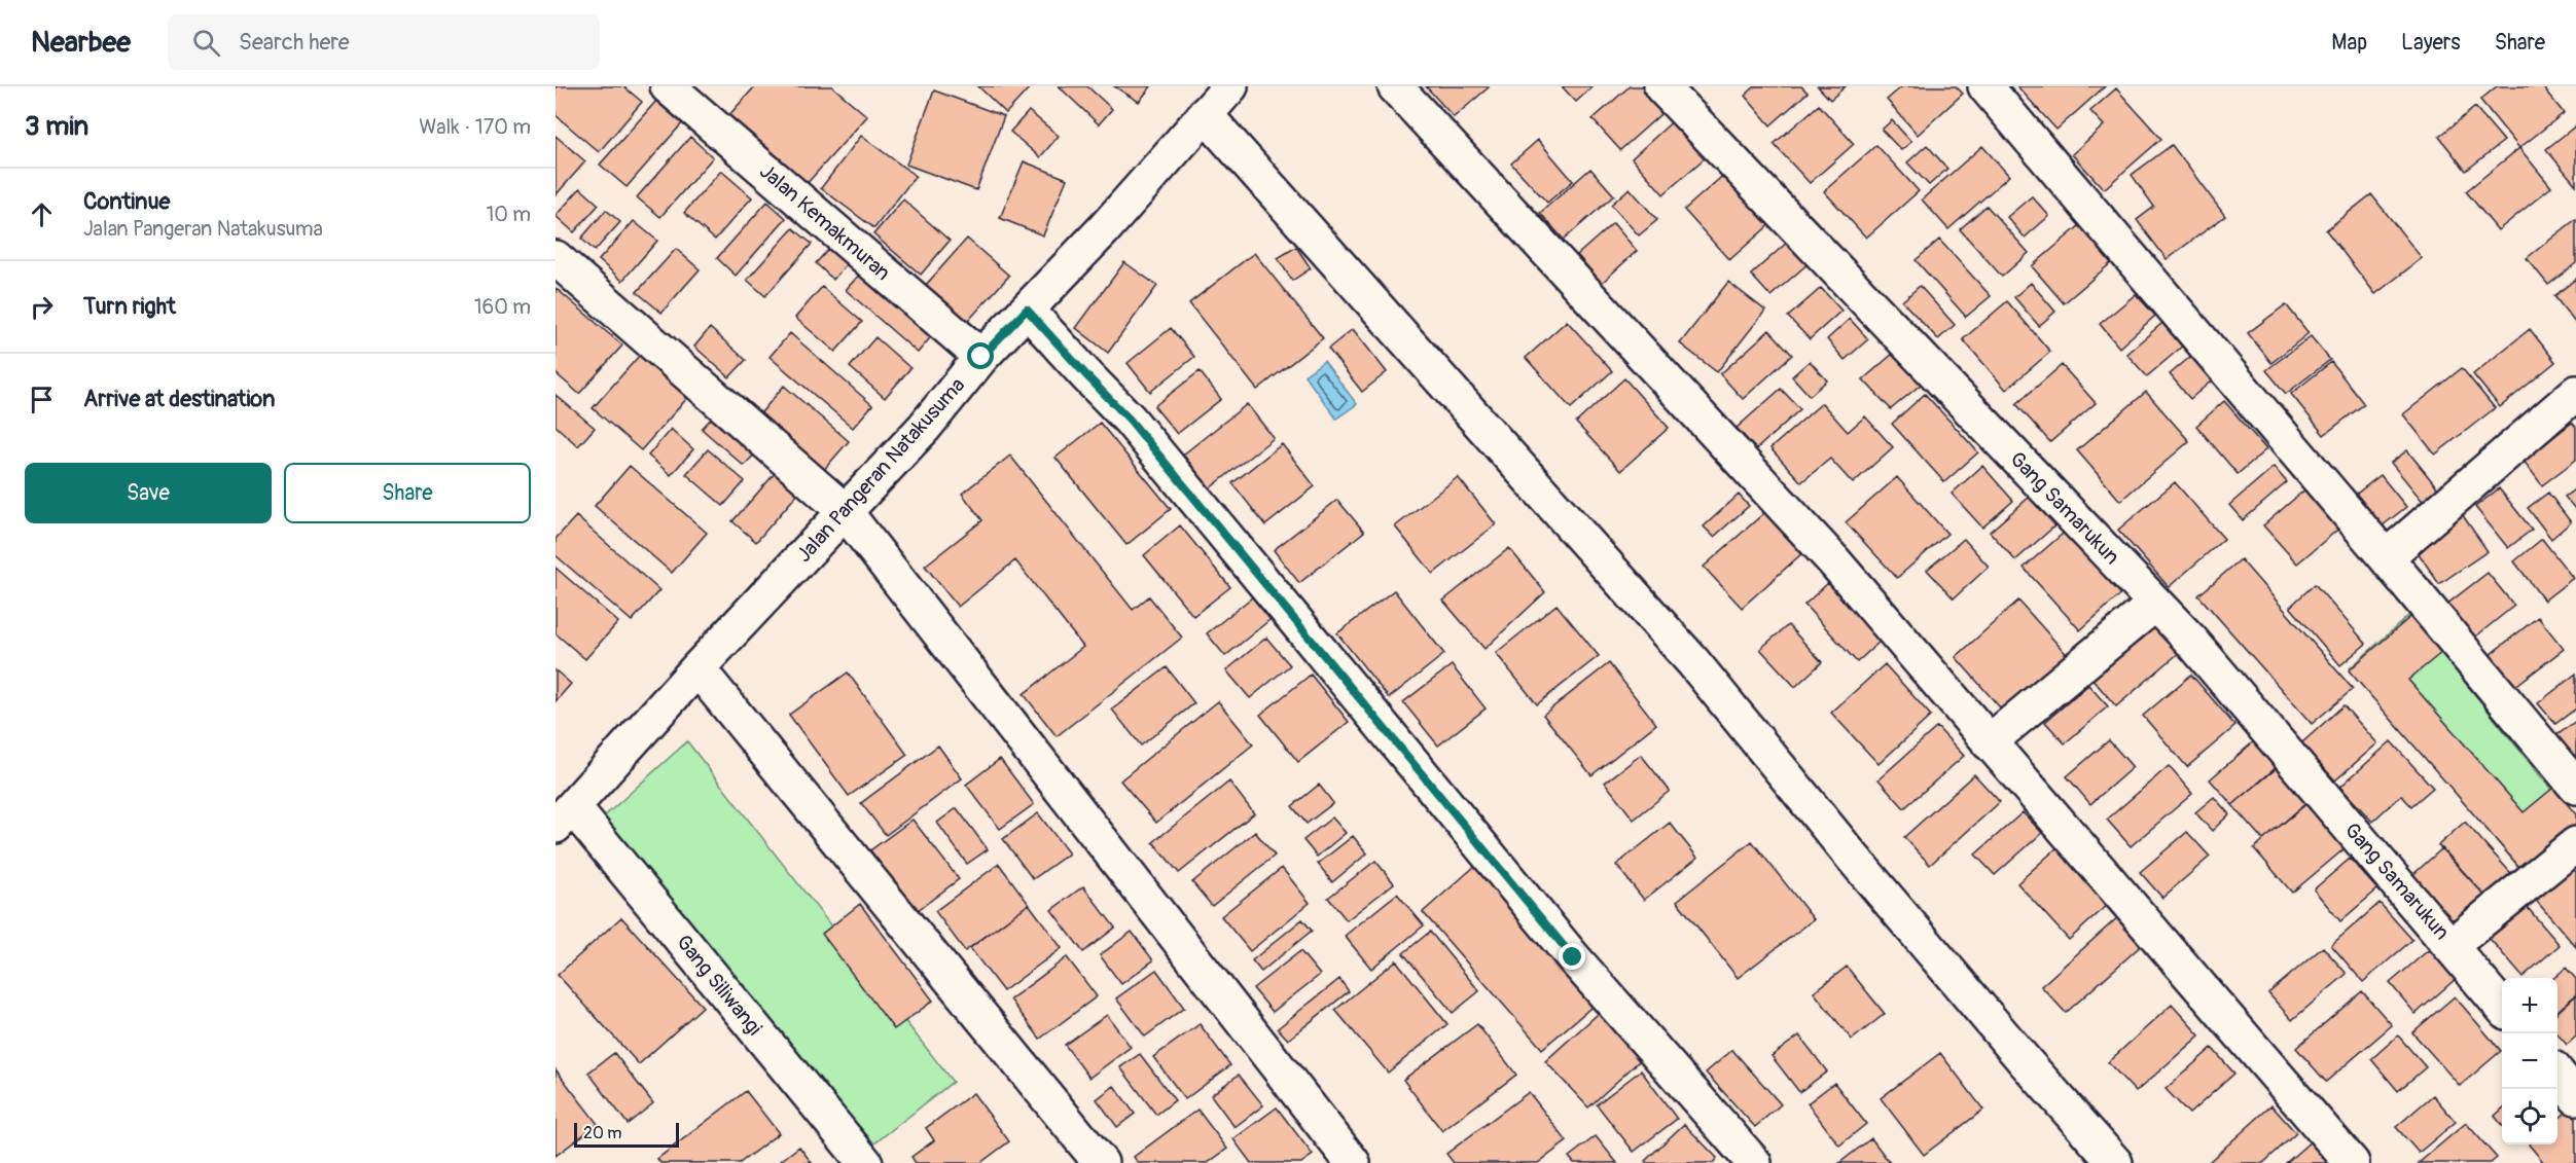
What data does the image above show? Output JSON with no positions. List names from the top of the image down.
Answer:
{
  "streets": {
    "street": [
      "Jalan Kemakmuran",
      "Jalan Pangeran Natakusuma",
      "Gang Samarukun",
      "Gang Siliwangi"
    ]
  },
  "crossings": [
    ["Jalan Kemakmuran", "Jalan Pangeran Natakusuma"],
    ["Jalan Pangeran Natakusuma", "Gang Siliwangi"]
  ],
  "scale_bar": "20 m",
  "page": {
    "header": "Nearbee",
    "search": "Search here",
    "nav": ["Map", "Layers", "Share"],
    "heading": ["3 min", "Walk · 170 m"],
    "list": [
      ["Continue", "Jalan Pangeran Natakusuma", "10 m"],
      ["Turn right", "160 m"],
      "Arrive at destination"
    ],
    "buttons": ["Save", "Share"],
    "map_buttons": ["+", "−"],
    "scale": "20 m"
  }
}
